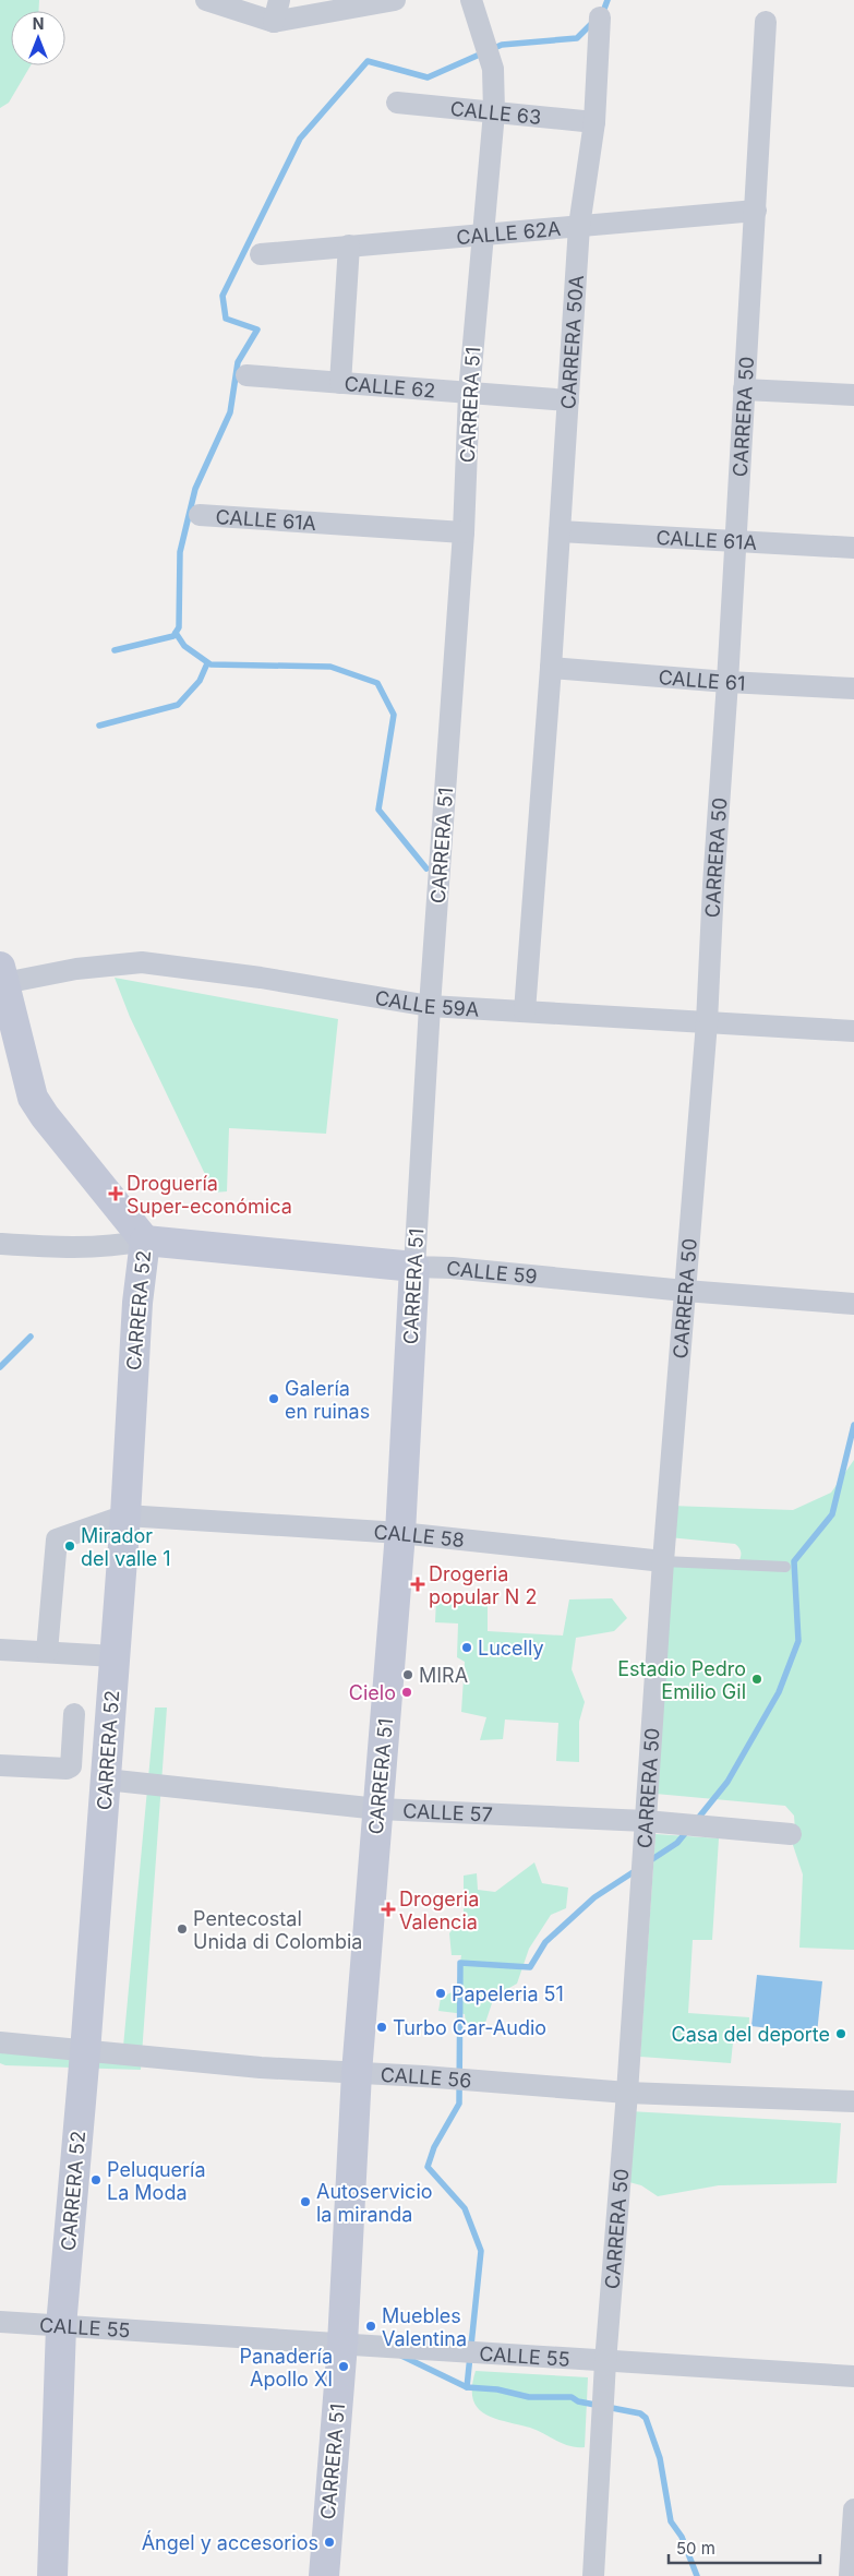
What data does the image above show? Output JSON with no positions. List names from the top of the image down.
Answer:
{
  "streets": {
    "main road": ["CARRERA 51", "CALLE 59", "CARRERA 52"],
    "street": [
      "CALLE 63",
      "CALLE 62A",
      "CARRERA 50A",
      "CALLE 62",
      "CARRERA 50",
      "CALLE 61A",
      "CALLE 61",
      "CALLE 59A",
      "CALLE 58",
      "CALLE 57",
      "CALLE 56",
      "CALLE 55"
    ]
  },
  "crossings": [
    ["CALLE 63", "CARRERA 50A"],
    ["CALLE 63", "CARRERA 51"],
    ["CALLE 62A", "CARRERA 50A"],
    ["CALLE 62A", "CARRERA 51"],
    ["CALLE 62A", "CARRERA 50"],
    ["CARRERA 50A", "CALLE 62"],
    ["CARRERA 50A", "CALLE 61A"],
    ["CARRERA 50A", "CALLE 61"],
    ["CARRERA 50A", "CALLE 59A"],
    ["CALLE 62", "CARRERA 51"],
    ["CARRERA 51", "CALLE 61A"],
    ["CARRERA 51", "CALLE 59A"],
    ["CARRERA 51", "CALLE 59"],
    ["CARRERA 51", "CALLE 58"],
    ["CARRERA 51", "CALLE 57"],
    ["CARRERA 51", "CALLE 56"],
    ["CARRERA 51", "CALLE 55"],
    ["CARRERA 50", "CALLE 61A"],
    ["CARRERA 50", "CALLE 61"],
    ["CARRERA 50", "CALLE 59A"],
    ["CARRERA 50", "CALLE 59"],
    ["CARRERA 50", "CALLE 58"],
    ["CARRERA 50", "CALLE 57"],
    ["CARRERA 50", "CALLE 56"],
    ["CARRERA 50", "CALLE 55"],
    ["CALLE 59A", "CARRERA 52"],
    ["CALLE 59", "CARRERA 52"],
    ["CARRERA 52", "CALLE 58"],
    ["CARRERA 52", "CALLE 57"],
    ["CARRERA 52", "CALLE 56"],
    ["CARRERA 52", "CALLE 55"]
  ],
  "places": {
    "health": ["Droguería Super-económica", "Drogeria popular N 2", "Drogeria Valencia"],
    "other": [
      "Galería en ruinas",
      "Mirador del valle 1",
      "Lucelly",
      "MIRA",
      "Estadio Pedro Emilio Gil",
      "Cielo",
      "Pentecostal Unida di Colombia",
      "Papeleria 51",
      "Turbo Car-Audio",
      "Casa del deporte",
      "Peluquería La Moda",
      "Autoservicio la miranda",
      "Muebles Valentina",
      "Panadería Apollo XI",
      "Ángel y accesorios"
    ]
  },
  "scale_bar": "50 m",
  "north": "top"
}
